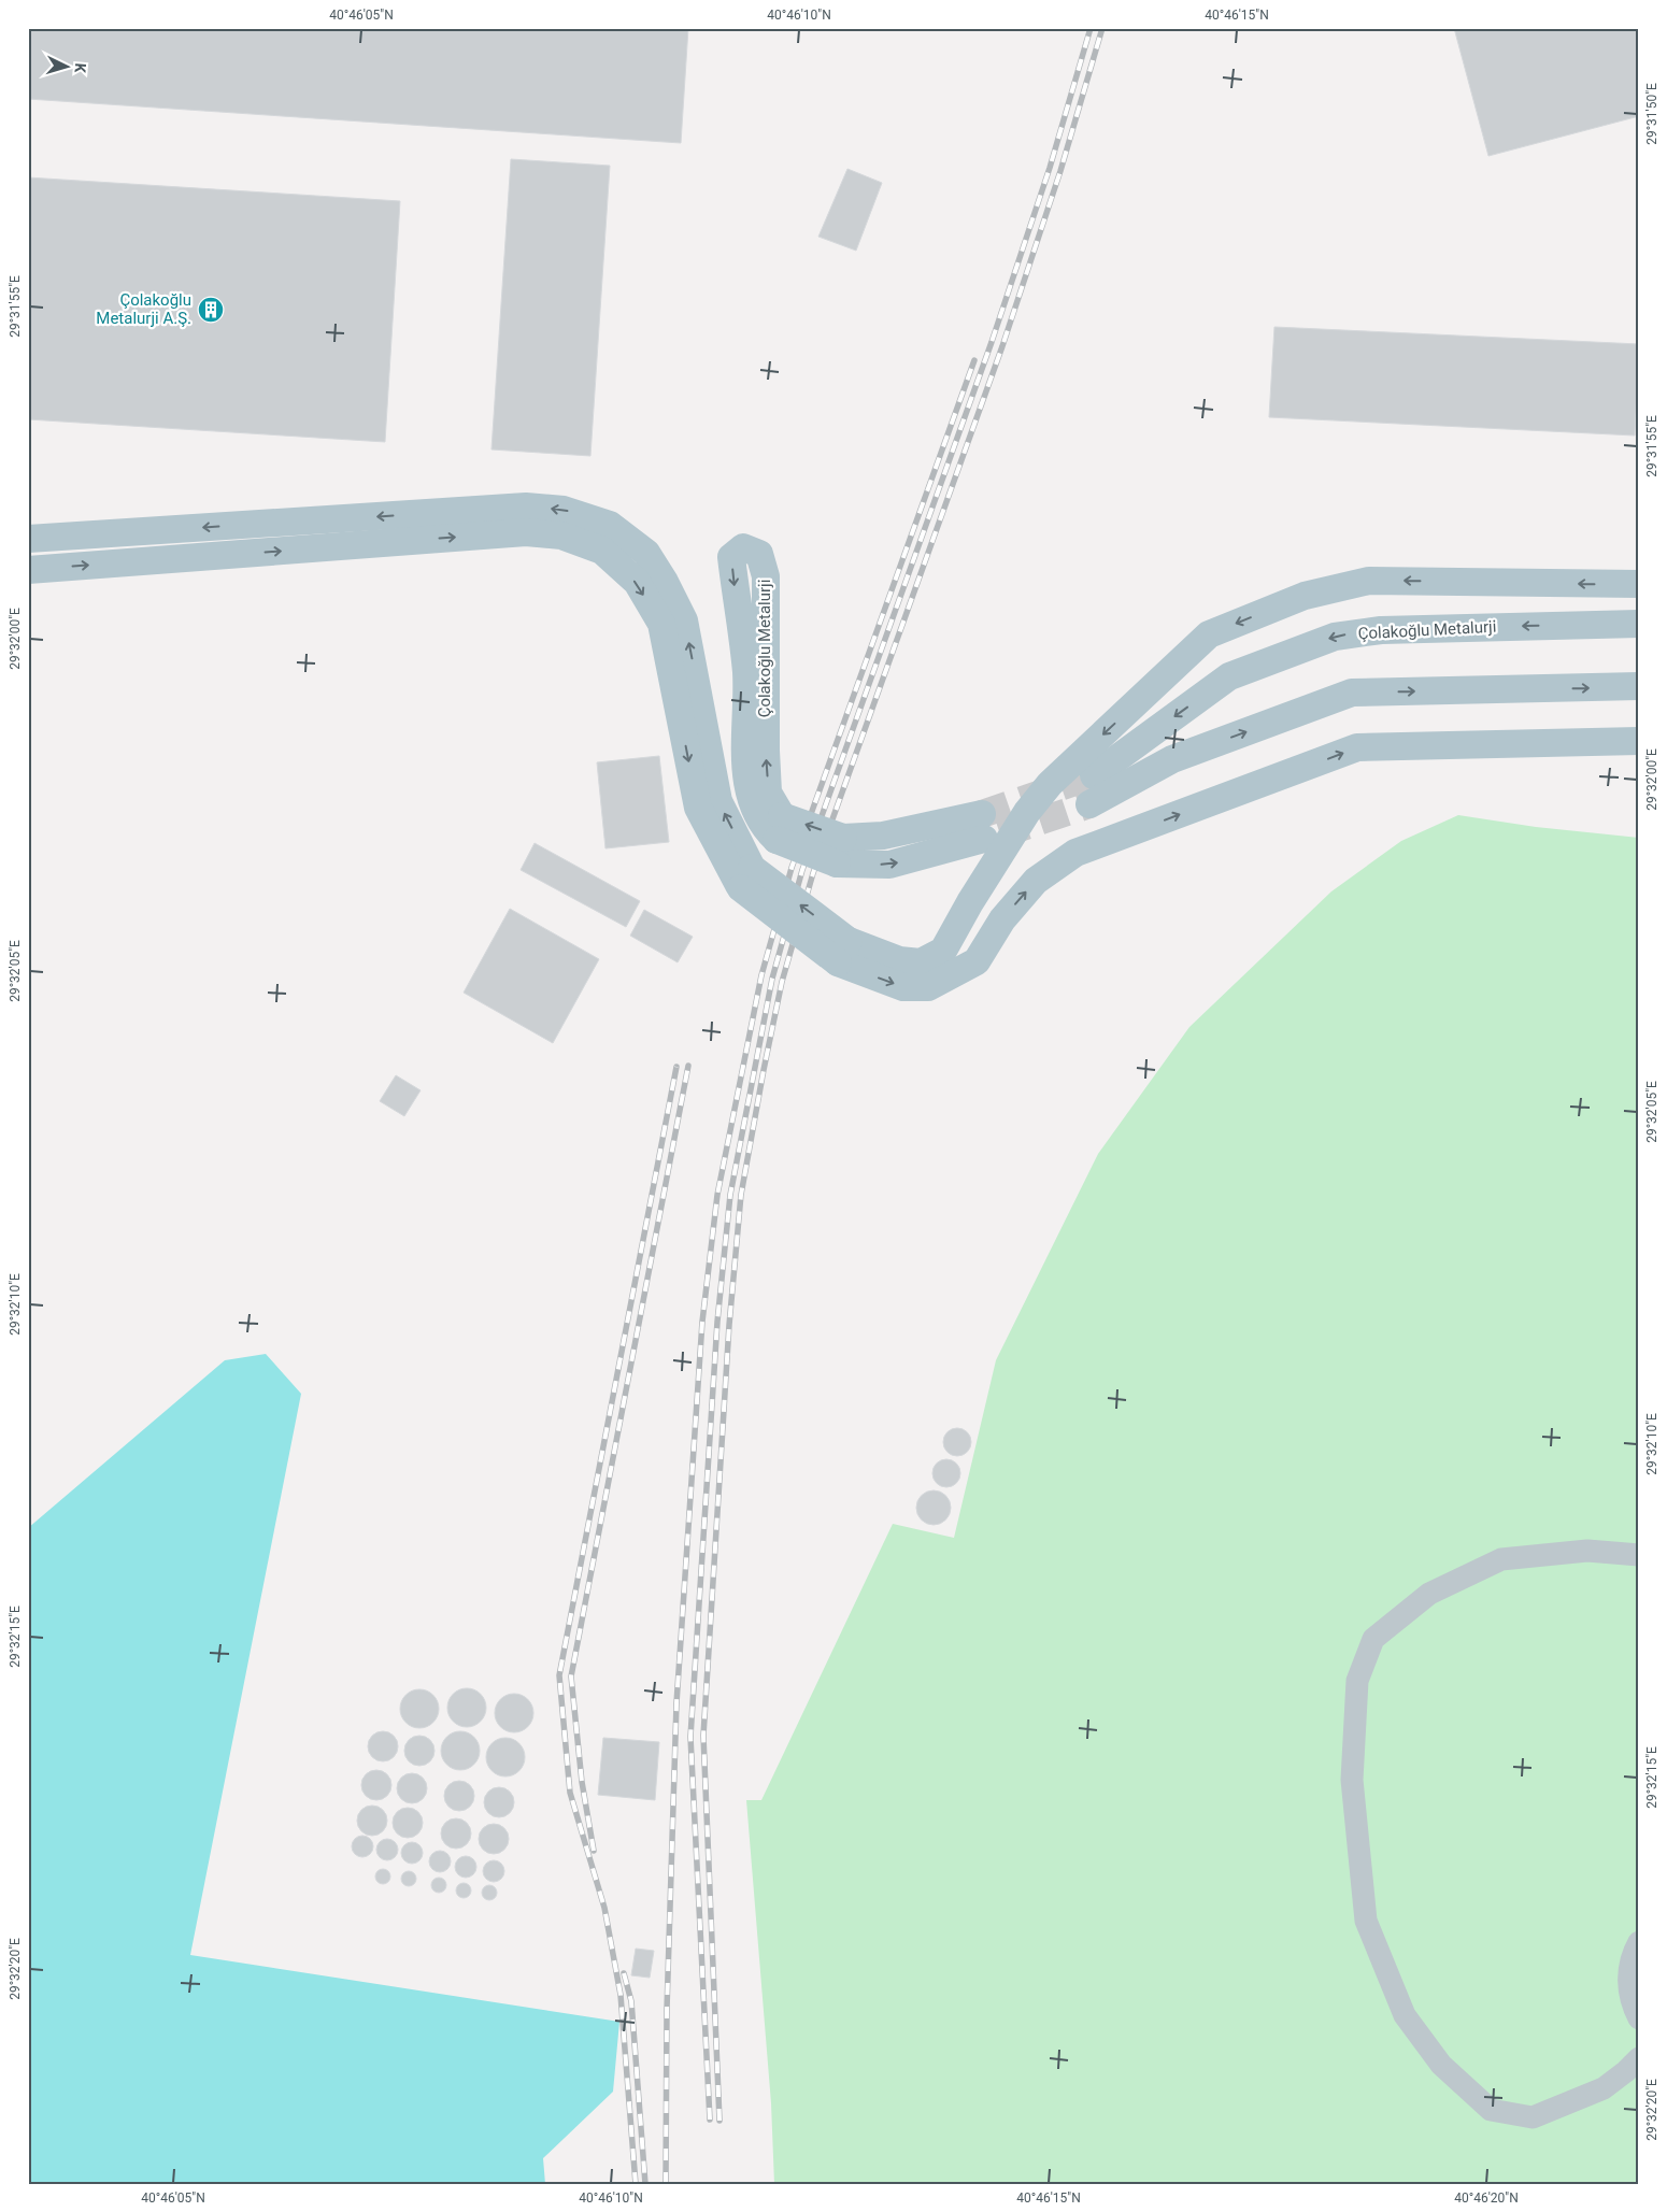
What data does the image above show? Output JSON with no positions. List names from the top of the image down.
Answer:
{
  "streets": {
    "main road": ["Çolakoğlu Metalurji"]
  },
  "places": {
    "building": ["Çolakoğlu Metalurji A.Ş."]
  },
  "north": "right",
  "coordinates": [
    "40°46'05\"N",
    "40°46'10\"N",
    "40°46'15\"N",
    "29°31'50\"E",
    "29°31'55\"E",
    "29°32'00\"E",
    "29°32'05\"E",
    "29°32'10\"E",
    "29°32'15\"E",
    "29°32'20\"E",
    "40°46'20\"N"
  ]
}
